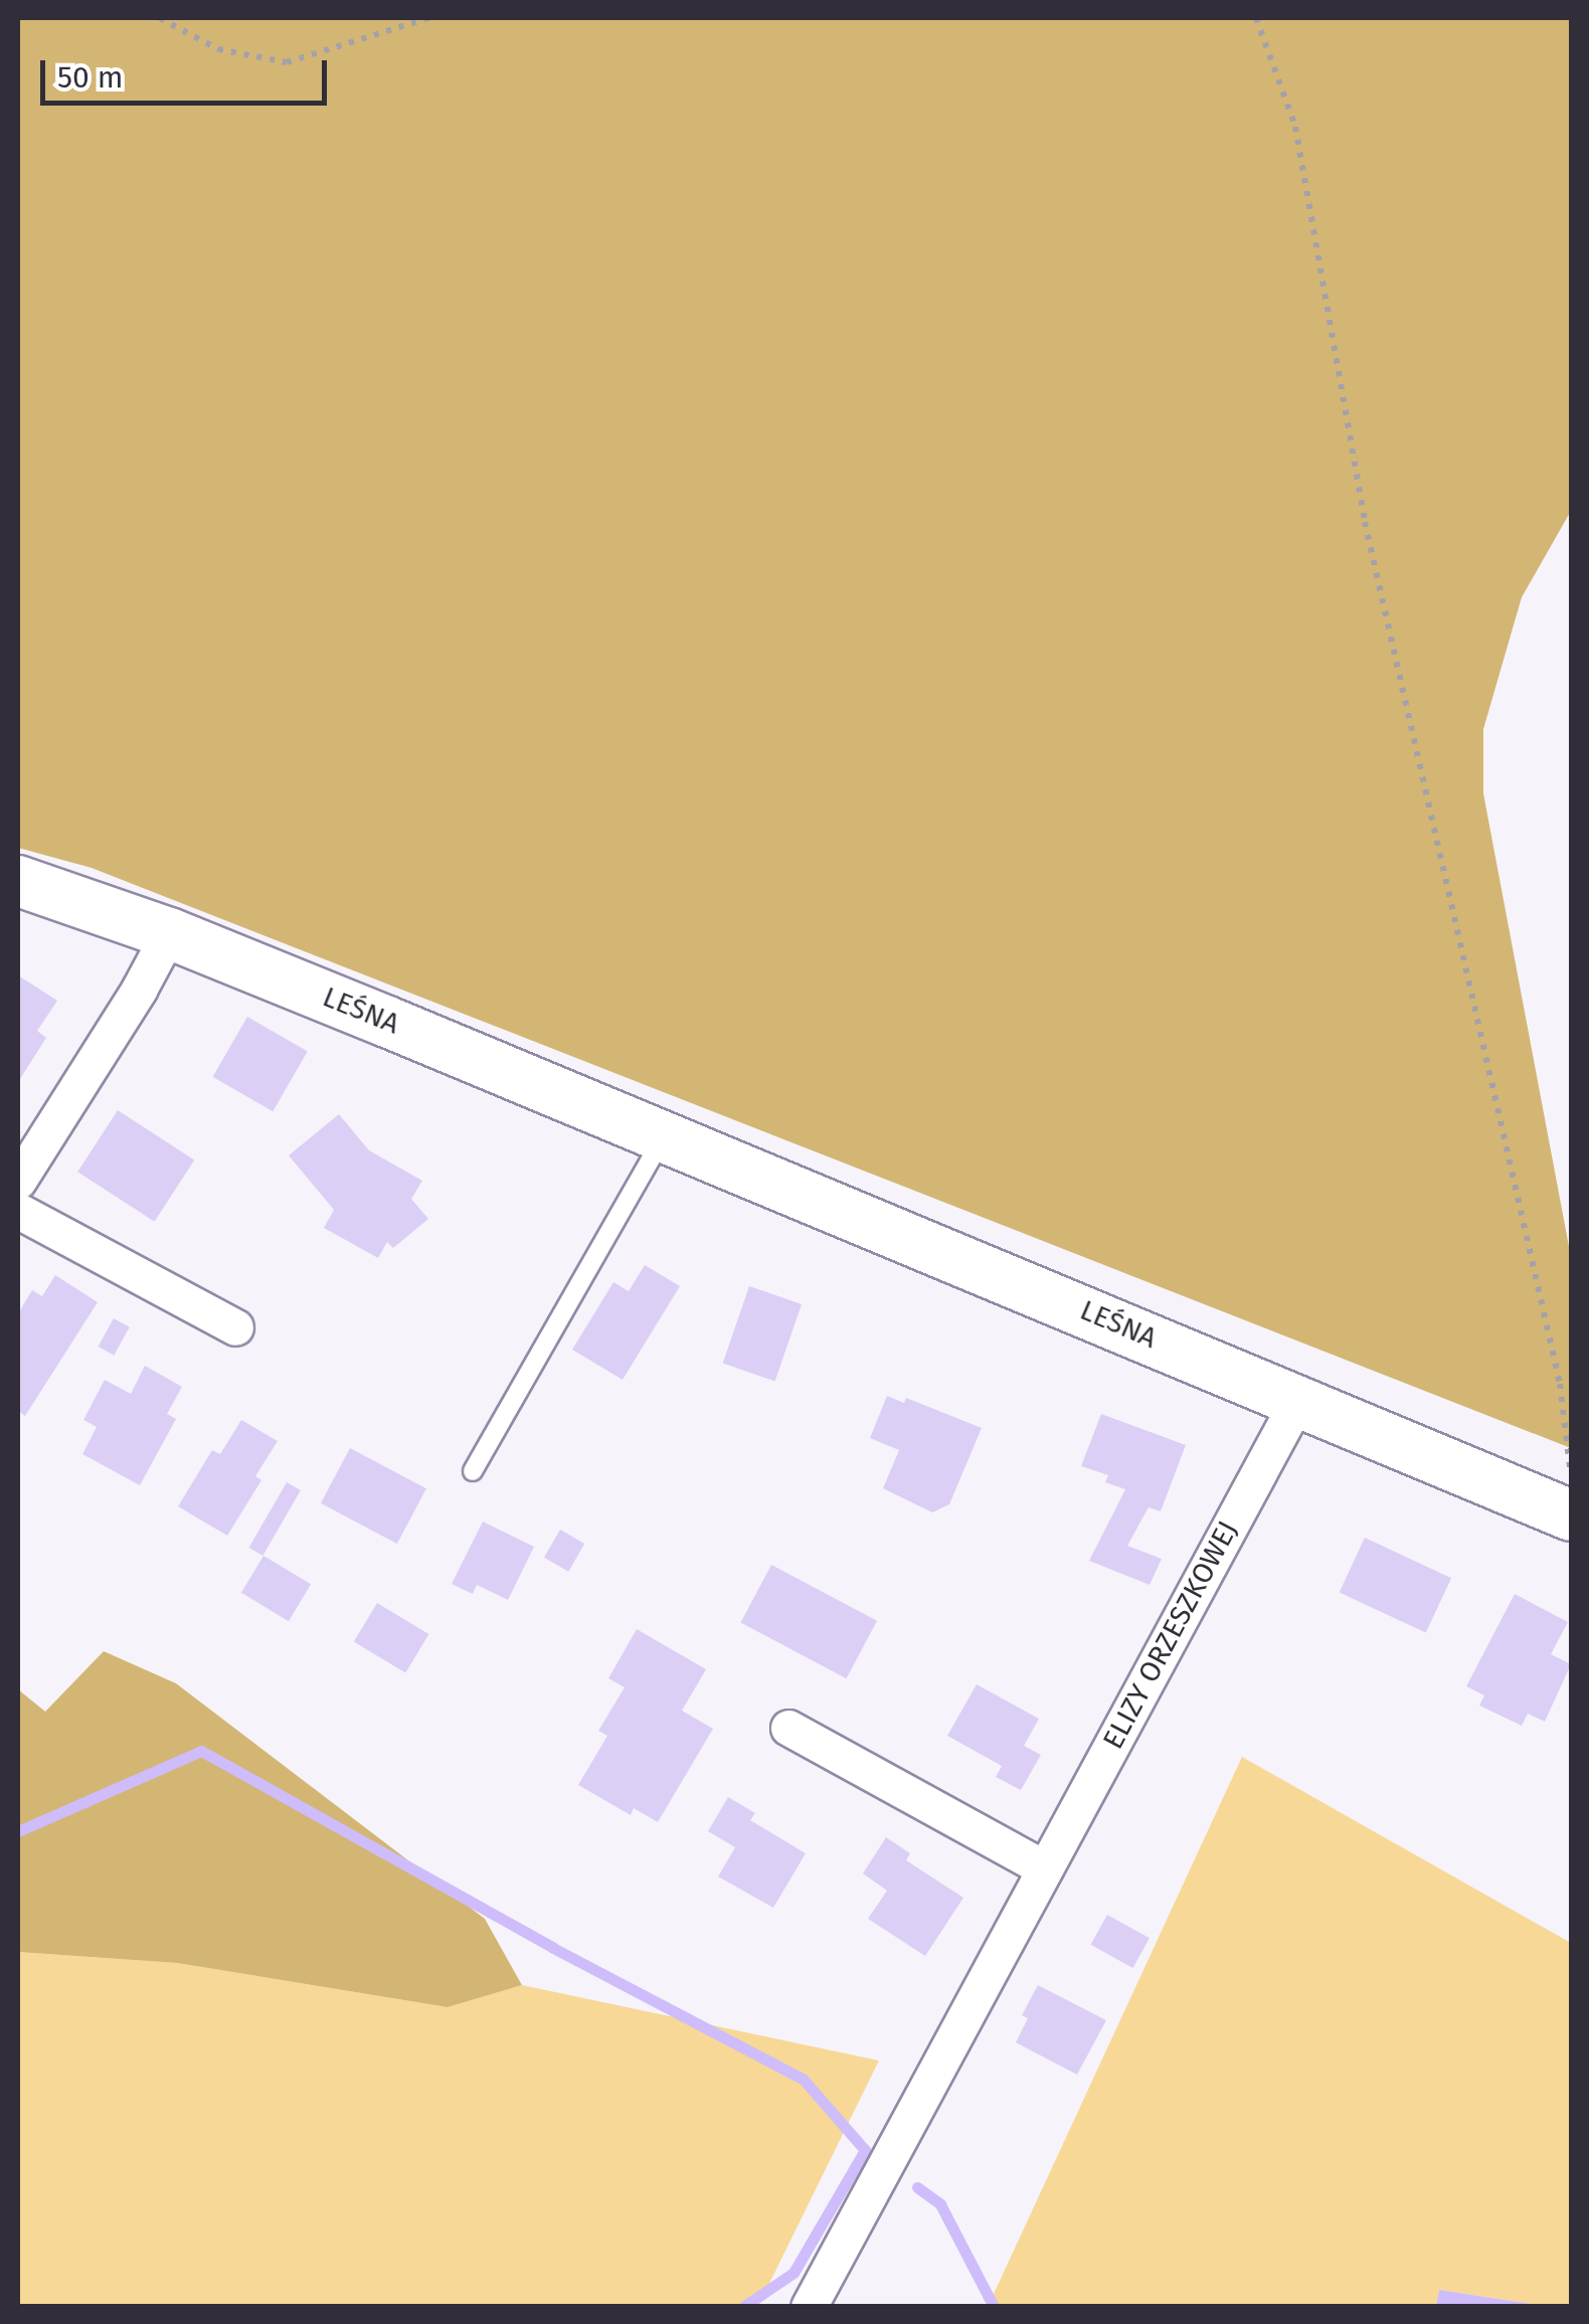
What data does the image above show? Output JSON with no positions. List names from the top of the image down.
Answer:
{
  "streets": {
    "street": ["LEŚNA", "ELIZY ORZESZKOWEJ"]
  },
  "crossings": [
    ["LEŚNA", "ELIZY ORZESZKOWEJ"]
  ],
  "scale_bar": "50 m"
}
